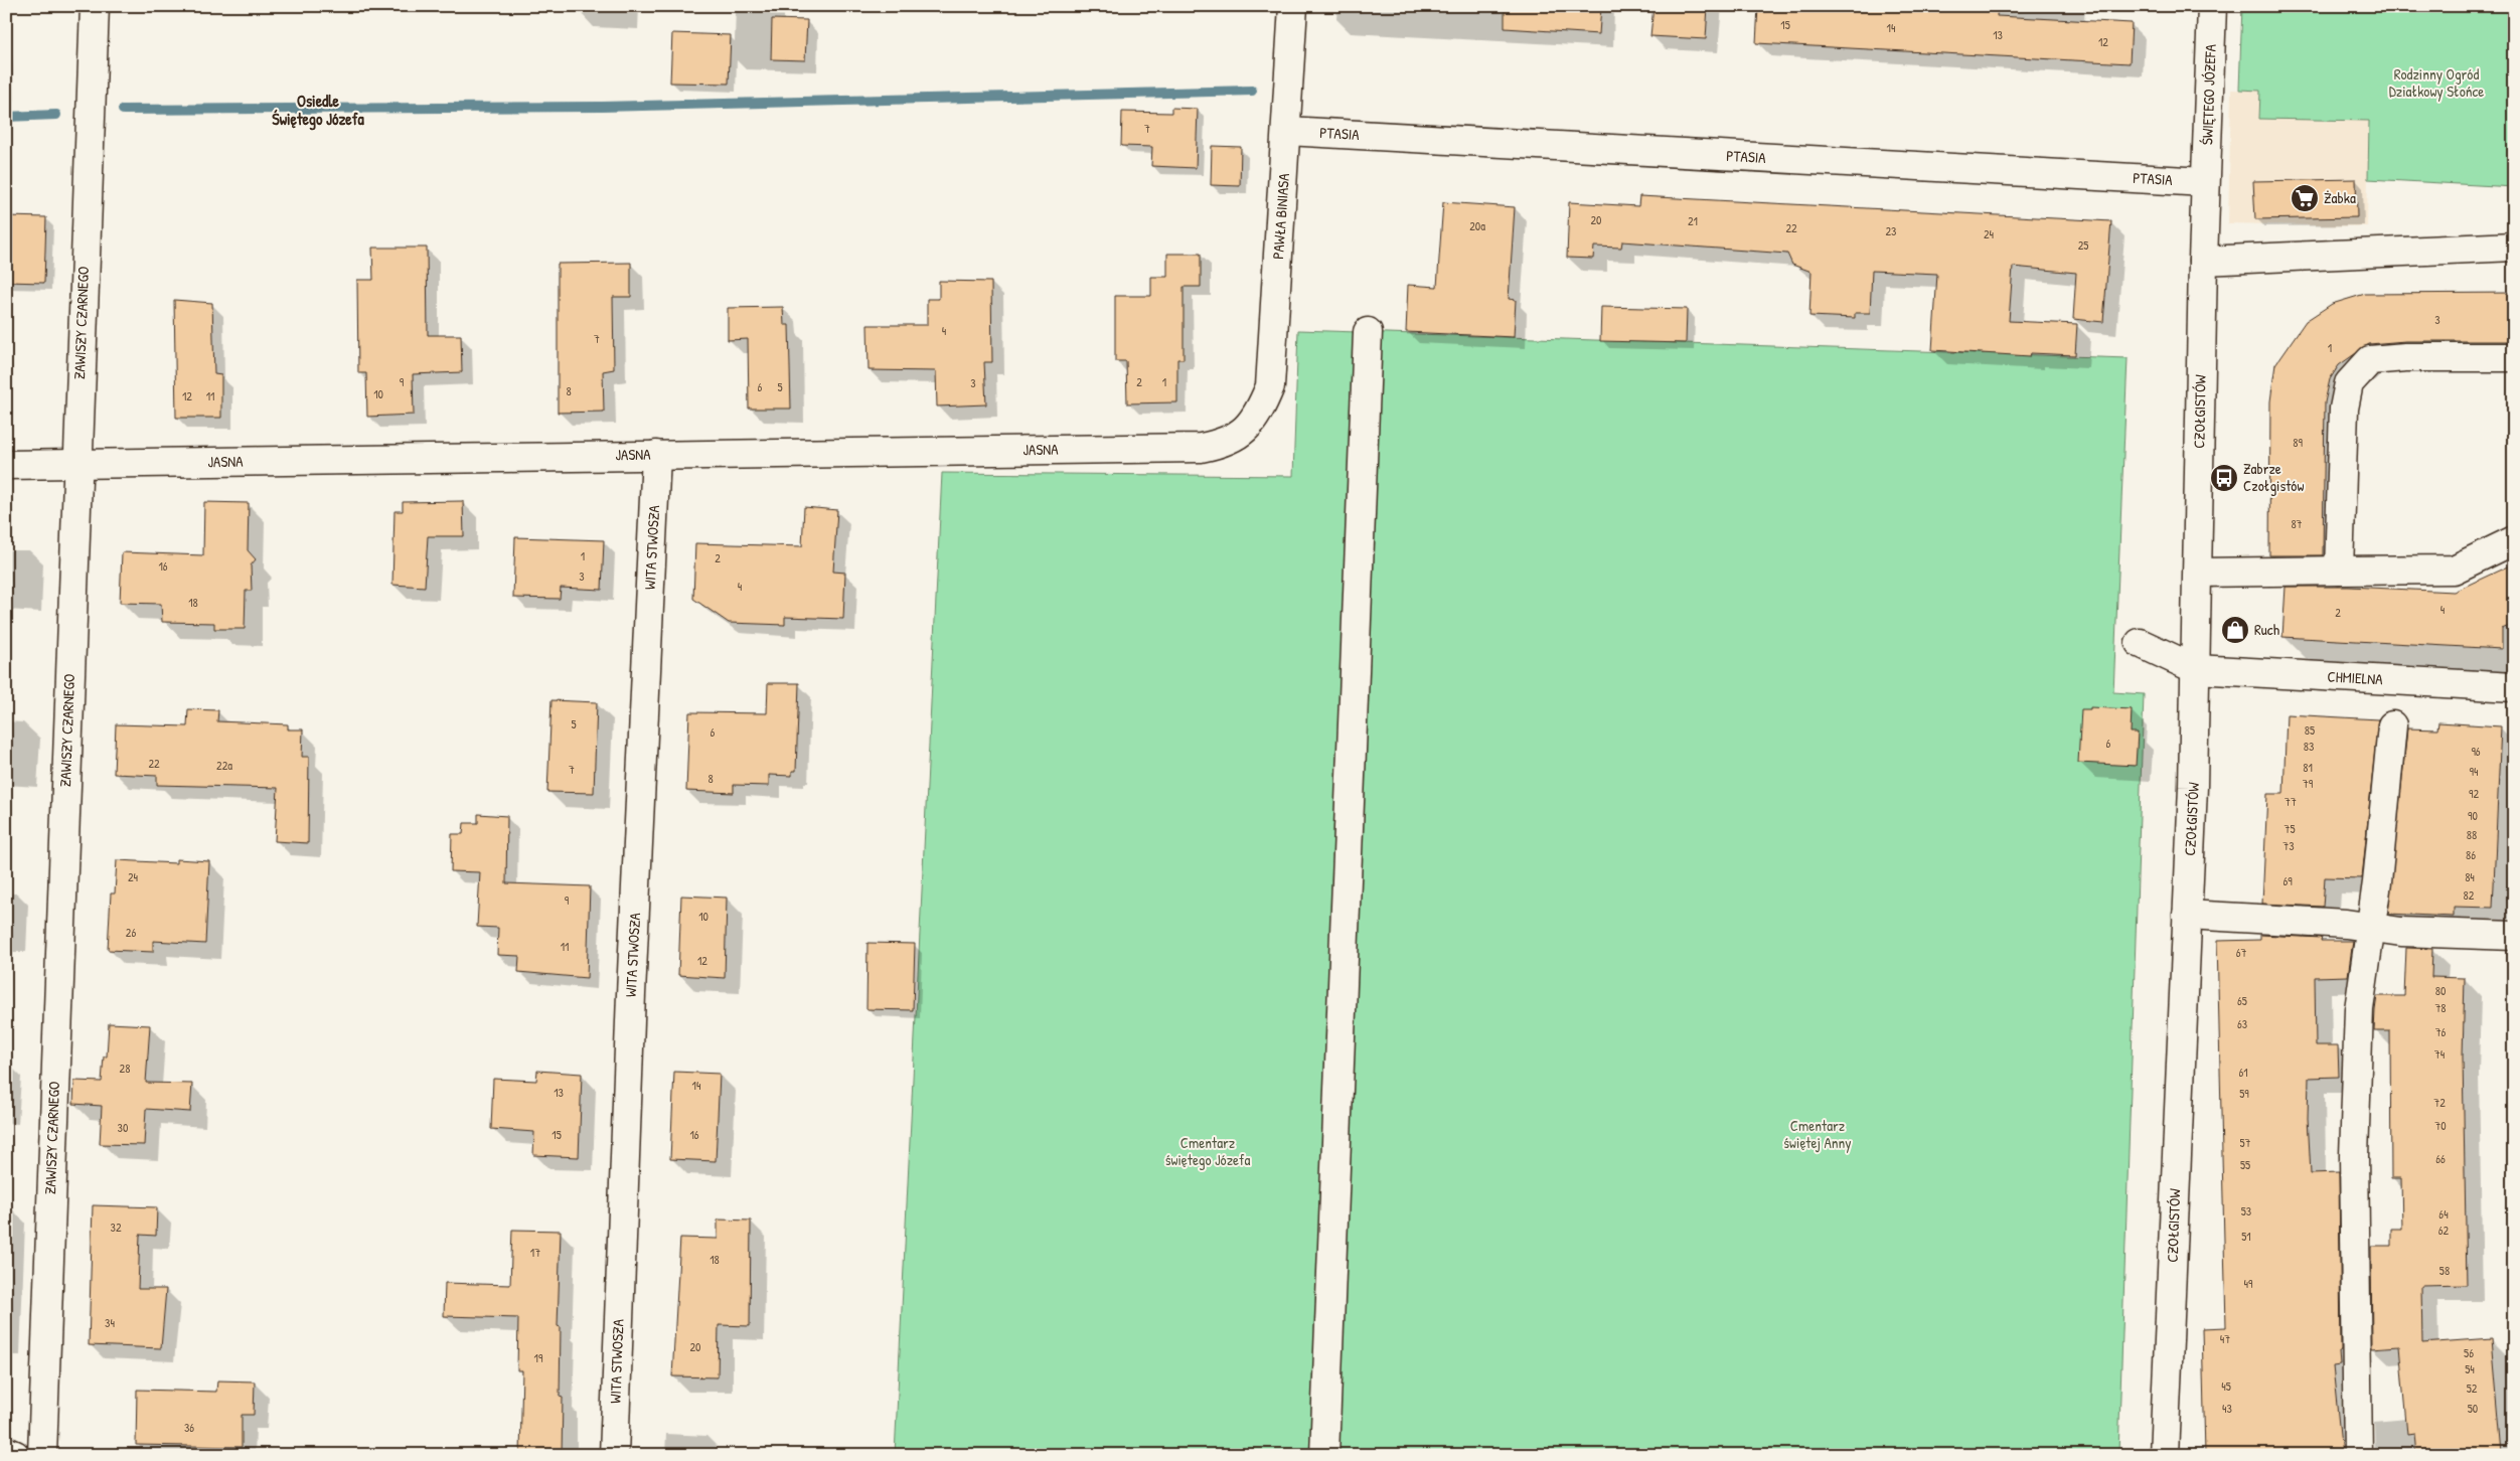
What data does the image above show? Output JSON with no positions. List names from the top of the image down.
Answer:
{
  "streets": {
    "street": [
      "ŚWIĘTEGO JÓZEFA",
      "PTASIA",
      "PAWŁA BINIASA",
      "ZAWISZY CZARNEGO",
      "CZOŁGISTÓW",
      "JASNA",
      "WITA STWOSZA",
      "CHMIELNA"
    ]
  },
  "crossings": [
    ["ŚWIĘTEGO JÓZEFA", "PTASIA"],
    ["ŚWIĘTEGO JÓZEFA", "CZOŁGISTÓW"],
    ["PTASIA", "PAWŁA BINIASA"],
    ["PTASIA", "CZOŁGISTÓW"],
    ["PAWŁA BINIASA", "JASNA"],
    ["ZAWISZY CZARNEGO", "JASNA"],
    ["CZOŁGISTÓW", "CHMIELNA"],
    ["JASNA", "WITA STWOSZA"]
  ],
  "districts": ["Osiedle Świętego Józefa"],
  "parks": ["Rodzinny Ogród Działkowy Słońce", "Cmentarz świętej Anny", "Cmentarz świętego Józefa"],
  "places": {
    "supermarket": ["Żabka"],
    "bus stop": ["Zabrze Czołgistów"],
    "shop": ["Ruch"]
  },
  "house_numbers": [
    "15",
    "14",
    "13",
    "12",
    "7",
    "20",
    "21",
    "20a",
    "22",
    "23",
    "24",
    "25",
    "3",
    "4",
    "7",
    "1",
    "9",
    "2",
    "1",
    "3",
    "6",
    "5",
    "8",
    "10",
    "12",
    "11",
    "89",
    "87",
    "1",
    "2",
    "16",
    "3",
    "4",
    "18",
    "4",
    "2",
    "5",
    "85",
    "6",
    "6",
    "83",
    "96",
    "22",
    "22a",
    "81",
    "7",
    "94",
    "8",
    "79",
    "92",
    "77",
    "90",
    "75",
    "88",
    "73",
    "86",
    "24",
    "84",
    "69",
    "82",
    "9",
    "10",
    "26",
    "11",
    "67",
    "12",
    "80",
    "65",
    "78",
    "63",
    "76",
    "74",
    "28",
    "61",
    "14",
    "13",
    "59",
    "72",
    "70",
    "30",
    "15",
    "16",
    "57",
    "66",
    "55",
    "53",
    "64",
    "32",
    "62",
    "51",
    "17",
    "18",
    "58",
    "49",
    "34",
    "47",
    "20",
    "56",
    "19",
    "54",
    "45",
    "52",
    "43",
    "50",
    "36"
  ]
}
